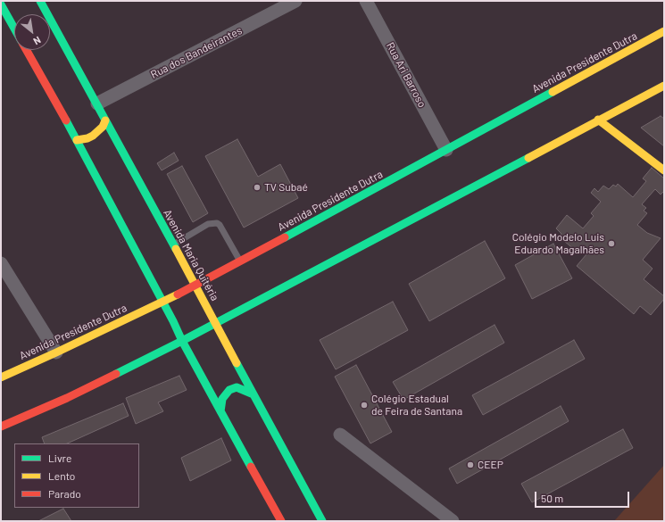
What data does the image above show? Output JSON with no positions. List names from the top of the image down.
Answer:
{
  "streets": {
    "main road": ["Avenida Presidente Dutra", "Avenida Maria Quitéria"],
    "street": ["Rua dos Bandeirantes", "Rua Ari Barroso"]
  },
  "crossings": [
    ["Rua dos Bandeirantes", "Avenida Maria Quitéria"],
    ["Avenida Presidente Dutra", "Rua Ari Barroso"],
    ["Avenida Presidente Dutra", "Avenida Maria Quitéria"]
  ],
  "places": [
    "TV Subaé",
    "Colégio Modelo Luis Eduardo Magalhães",
    "Colégio Estadual de Feira de Santana",
    "CEEP"
  ],
  "legend": ["Livre", "Lento", "Parado"],
  "scale_bar": "50 m",
  "north": "bottom right"
}
